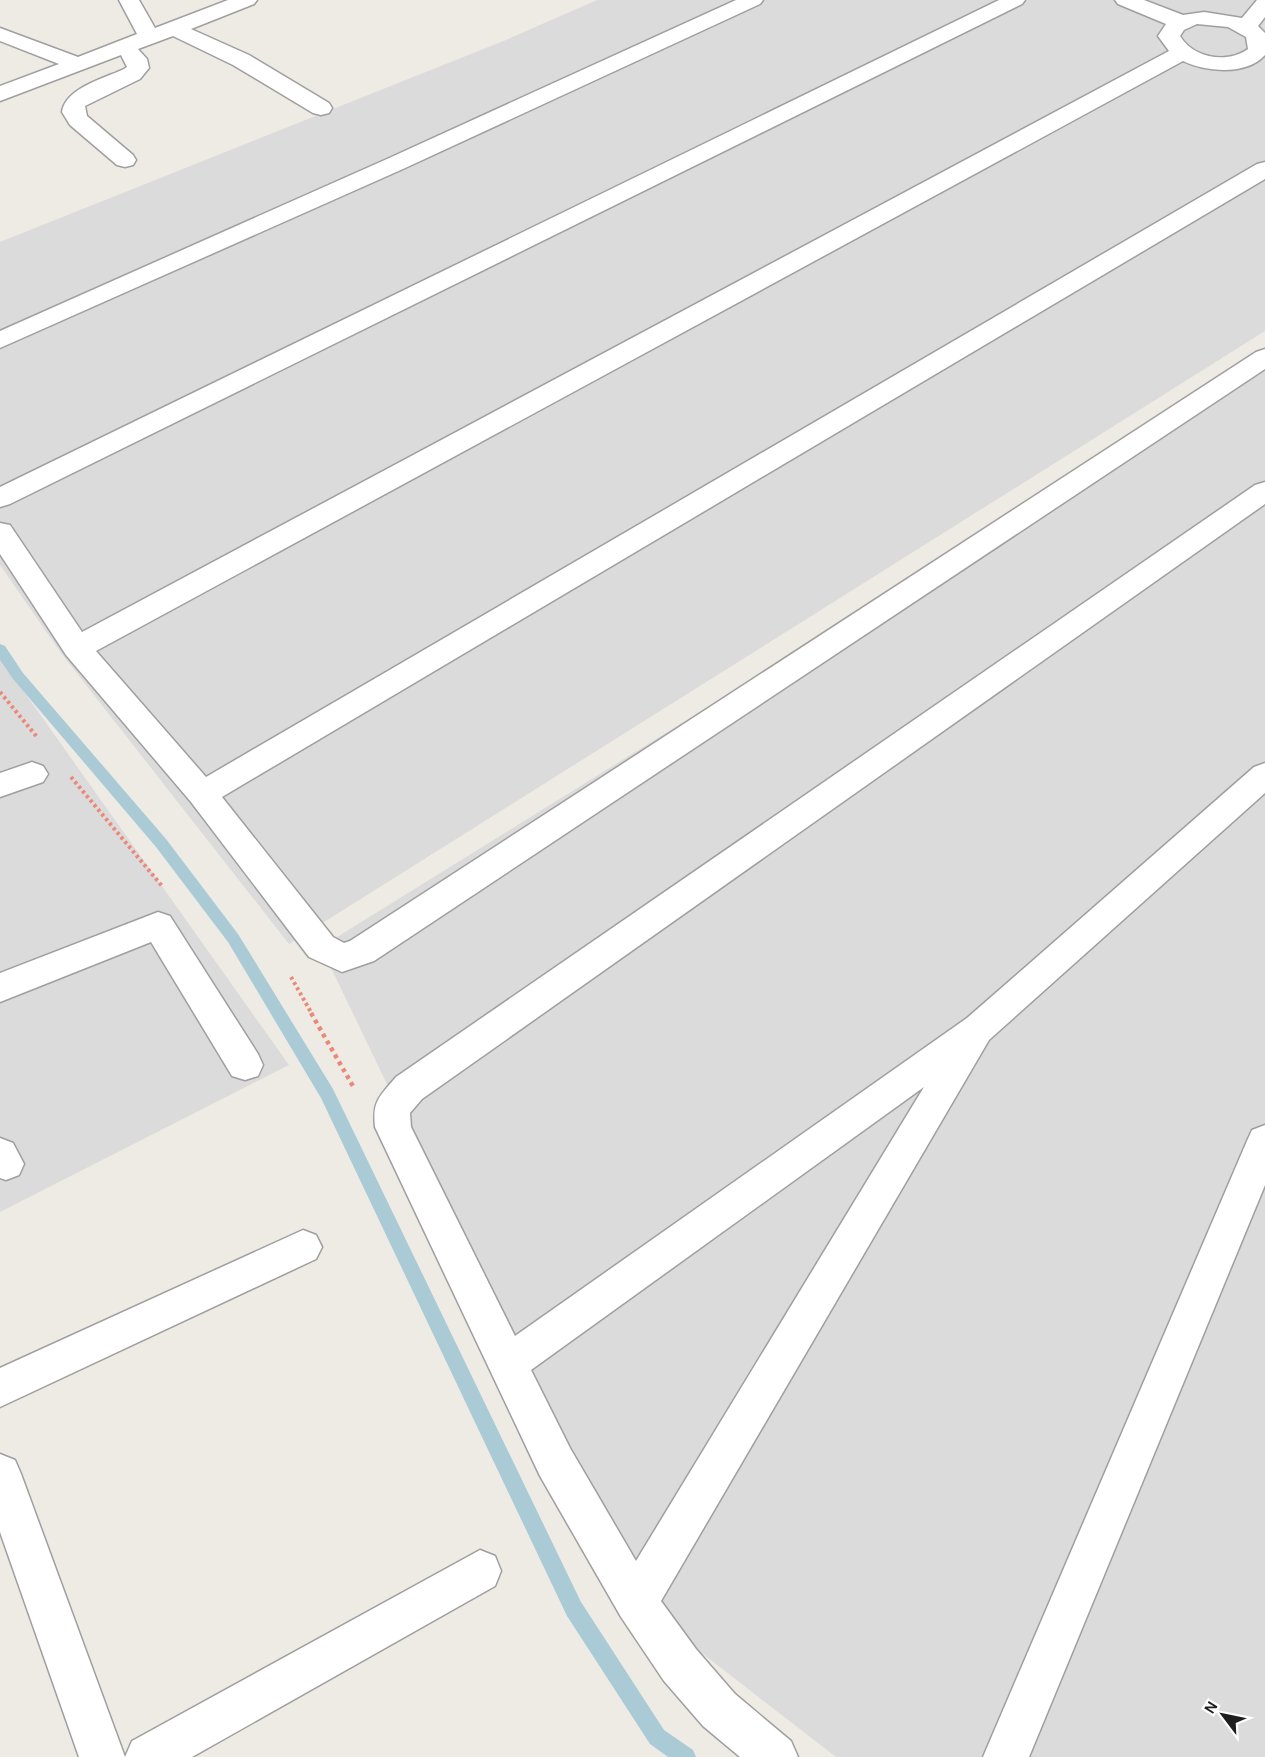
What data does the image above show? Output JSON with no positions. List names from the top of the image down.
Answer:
{
  "north": "top left"
}
